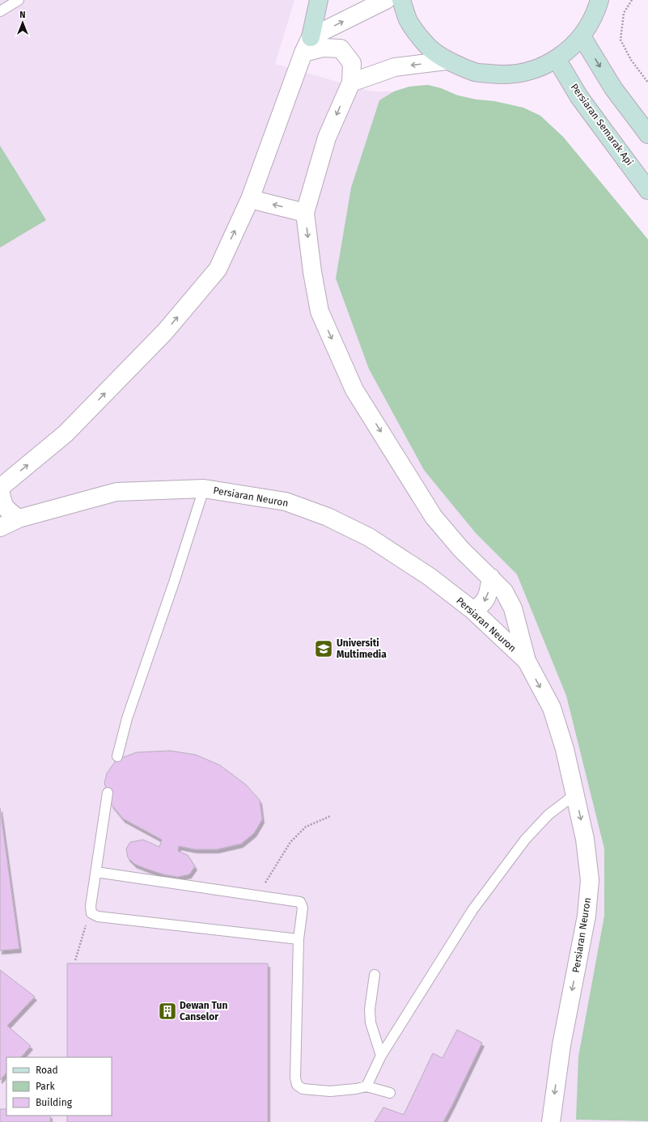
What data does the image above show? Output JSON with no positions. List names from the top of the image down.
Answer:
{
  "streets": {
    "main road": ["Persiaran Semarak Api"],
    "street": ["Persiaran Neuron"]
  },
  "one_way": ["Persiaran Neuron"],
  "places": {
    "school or university": ["Universiti Multimedia"],
    "building": ["Dewan Tun Canselor"]
  },
  "legend": ["Road", "Park", "Building"],
  "north": "top"
}
